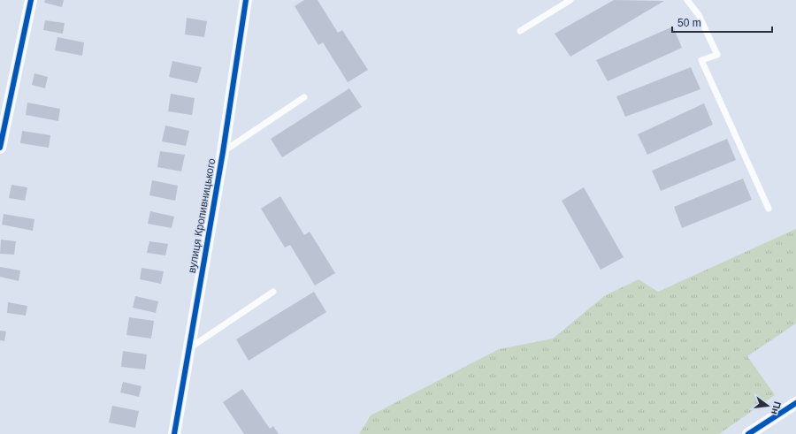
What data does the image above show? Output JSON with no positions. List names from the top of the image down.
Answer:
{
  "streets": {
    "street": ["вулиця Кропивницького"]
  },
  "scale_bar": "50 m",
  "north": "right"
}
